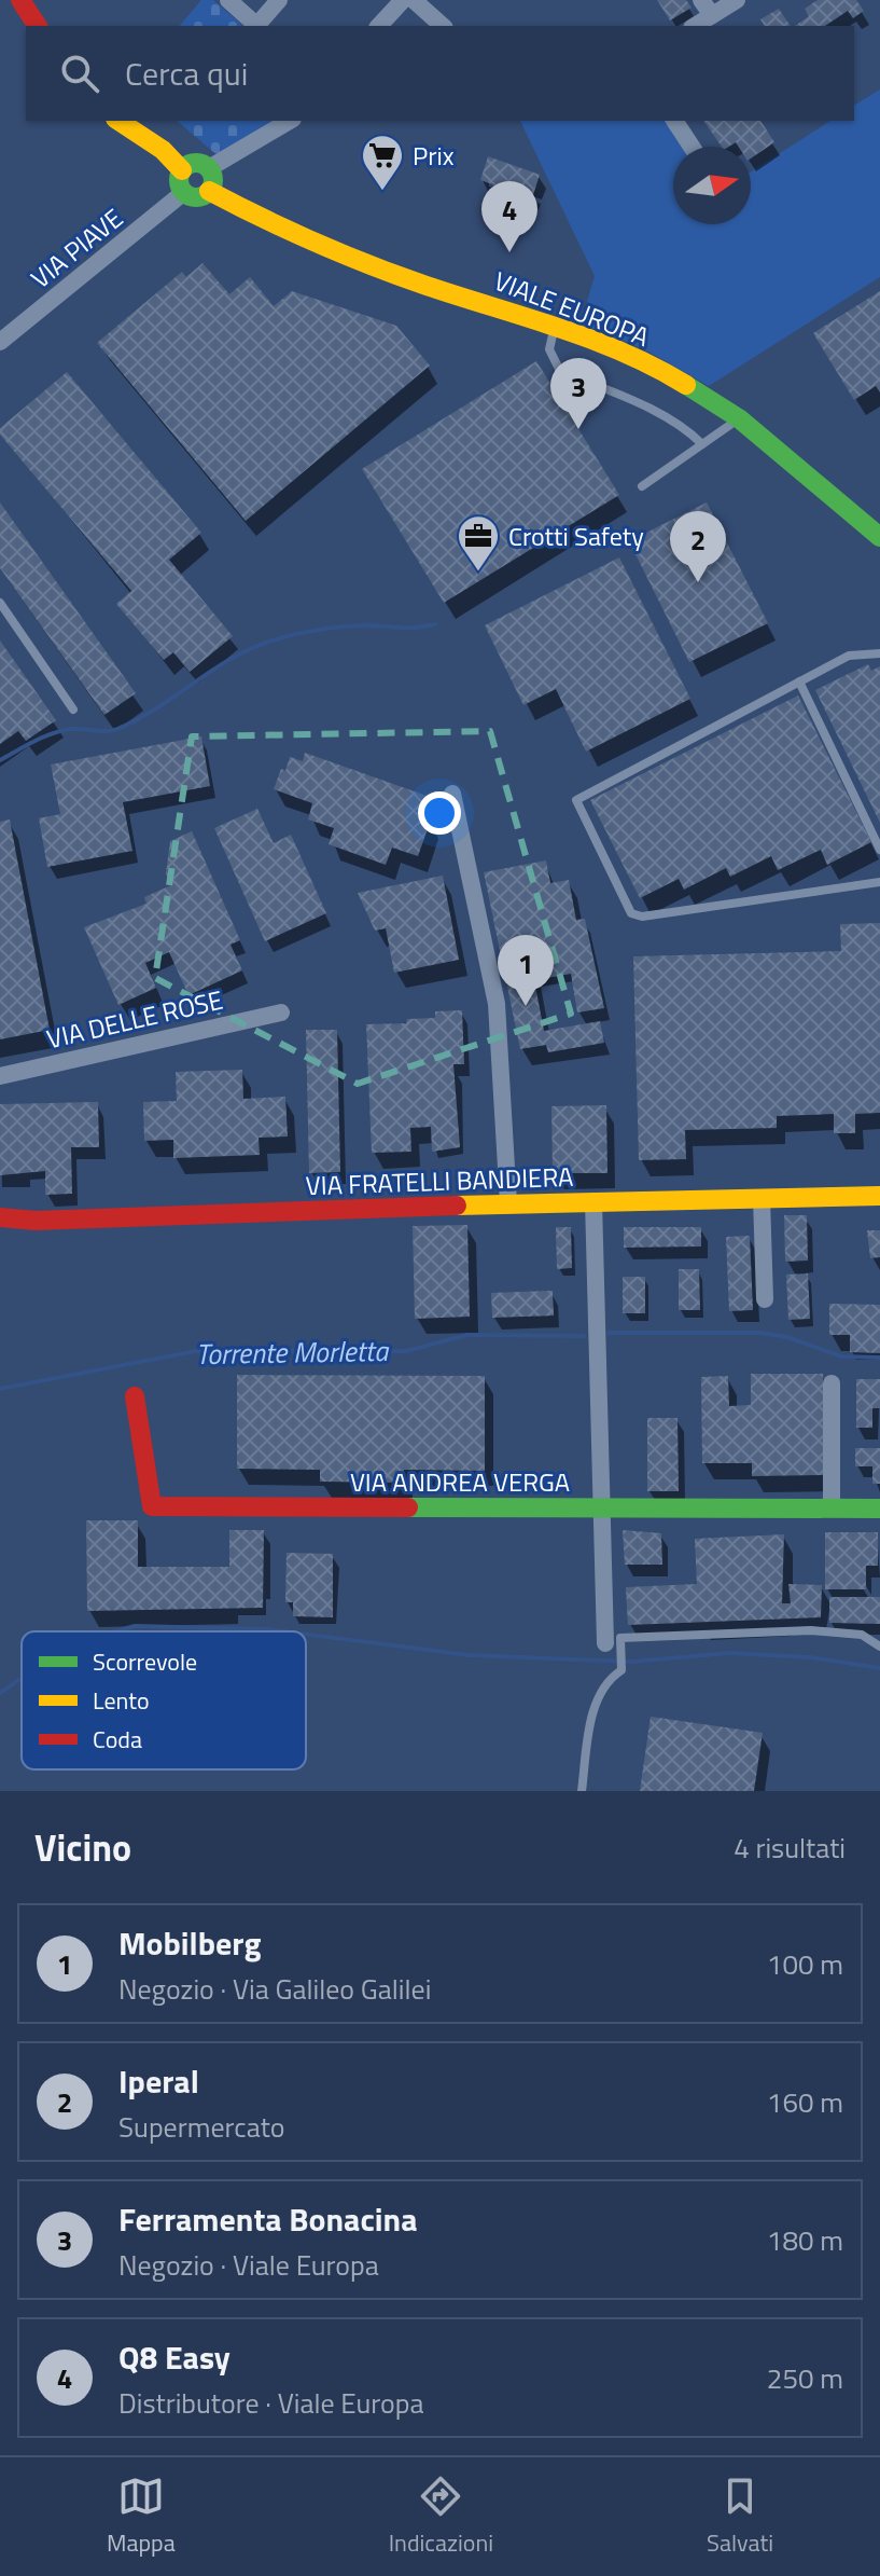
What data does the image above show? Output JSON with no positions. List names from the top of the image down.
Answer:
{
  "streets": {
    "street": [
      "VIA PIAVE",
      "VIALE EUROPA",
      "VIA DELLE ROSE",
      "VIA FRATELLI BANDIERA",
      "VIA ANDREA VERGA"
    ]
  },
  "crossings": [
    ["VIA PIAVE", "VIALE EUROPA"]
  ],
  "water": ["Torrente Morletta"],
  "places": {
    "supermarket": ["Prix"],
    "office": ["Crotti Safety"]
  },
  "legend": ["Scorrevole", "Lento", "Coda"],
  "north": "right",
  "page": {
    "search": "Cerca qui",
    "pins": [
      "4",
      "3",
      "2",
      "1"
    ],
    "heading": ["Vicino", "4 risultati"],
    "list": [
      {
        "mark": "1",
        "name": "Mobilberg",
        "note": "Negozio · Via Galileo Galilei",
        "value": "100 m"
      },
      {
        "mark": "2",
        "name": "Iperal",
        "note": "Supermercato",
        "value": "160 m"
      },
      {
        "mark": "3",
        "name": "Ferramenta Bonacina",
        "note": "Negozio · Viale Europa",
        "value": "180 m"
      },
      {
        "mark": "4",
        "name": "Q8 Easy",
        "note": "Distributore · Viale Europa",
        "value": "250 m"
      }
    ],
    "nav": ["Mappa", "Indicazioni", "Salvati"]
  }
}
